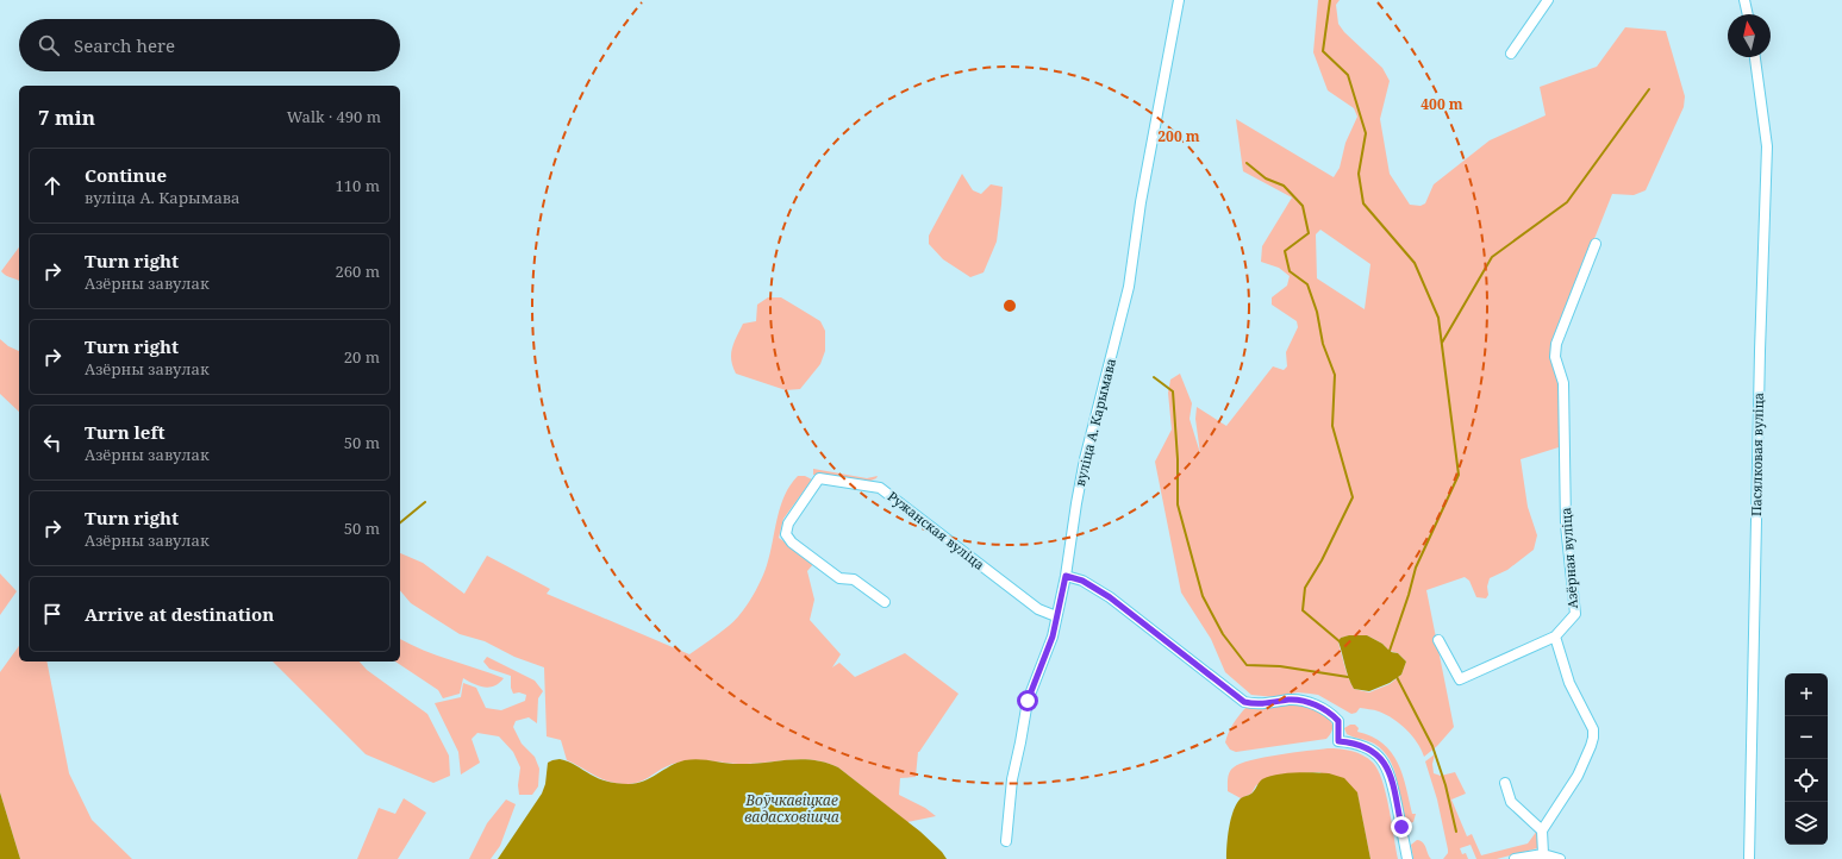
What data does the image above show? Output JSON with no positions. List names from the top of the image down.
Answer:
{
  "streets": {
    "street": [
      "вуліца А. Карымава",
      "Пасялковая вуліца",
      "Ружанская вуліца",
      "Азёрная вуліца"
    ]
  },
  "crossings": [
    ["вуліца А. Карымава", "Ружанская вуліца"]
  ],
  "water": ["Воўчкавіцкае вадасховішча"],
  "north": "top",
  "page": {
    "search": "Search here",
    "heading": ["7 min", "Walk · 490 m"],
    "list": [
      ["Continue", "вуліца А. Карымава", "110 m"],
      ["Turn right", "Азёрны завулак", "260 m"],
      ["Turn right", "Азёрны завулак", "20 m"],
      ["Turn left", "Азёрны завулак", "50 m"],
      ["Turn right", "Азёрны завулак", "50 m"],
      "Arrive at destination"
    ],
    "map_buttons": ["+", "−"]
  },
  "rings": ["400 m", "200 m"]
}
